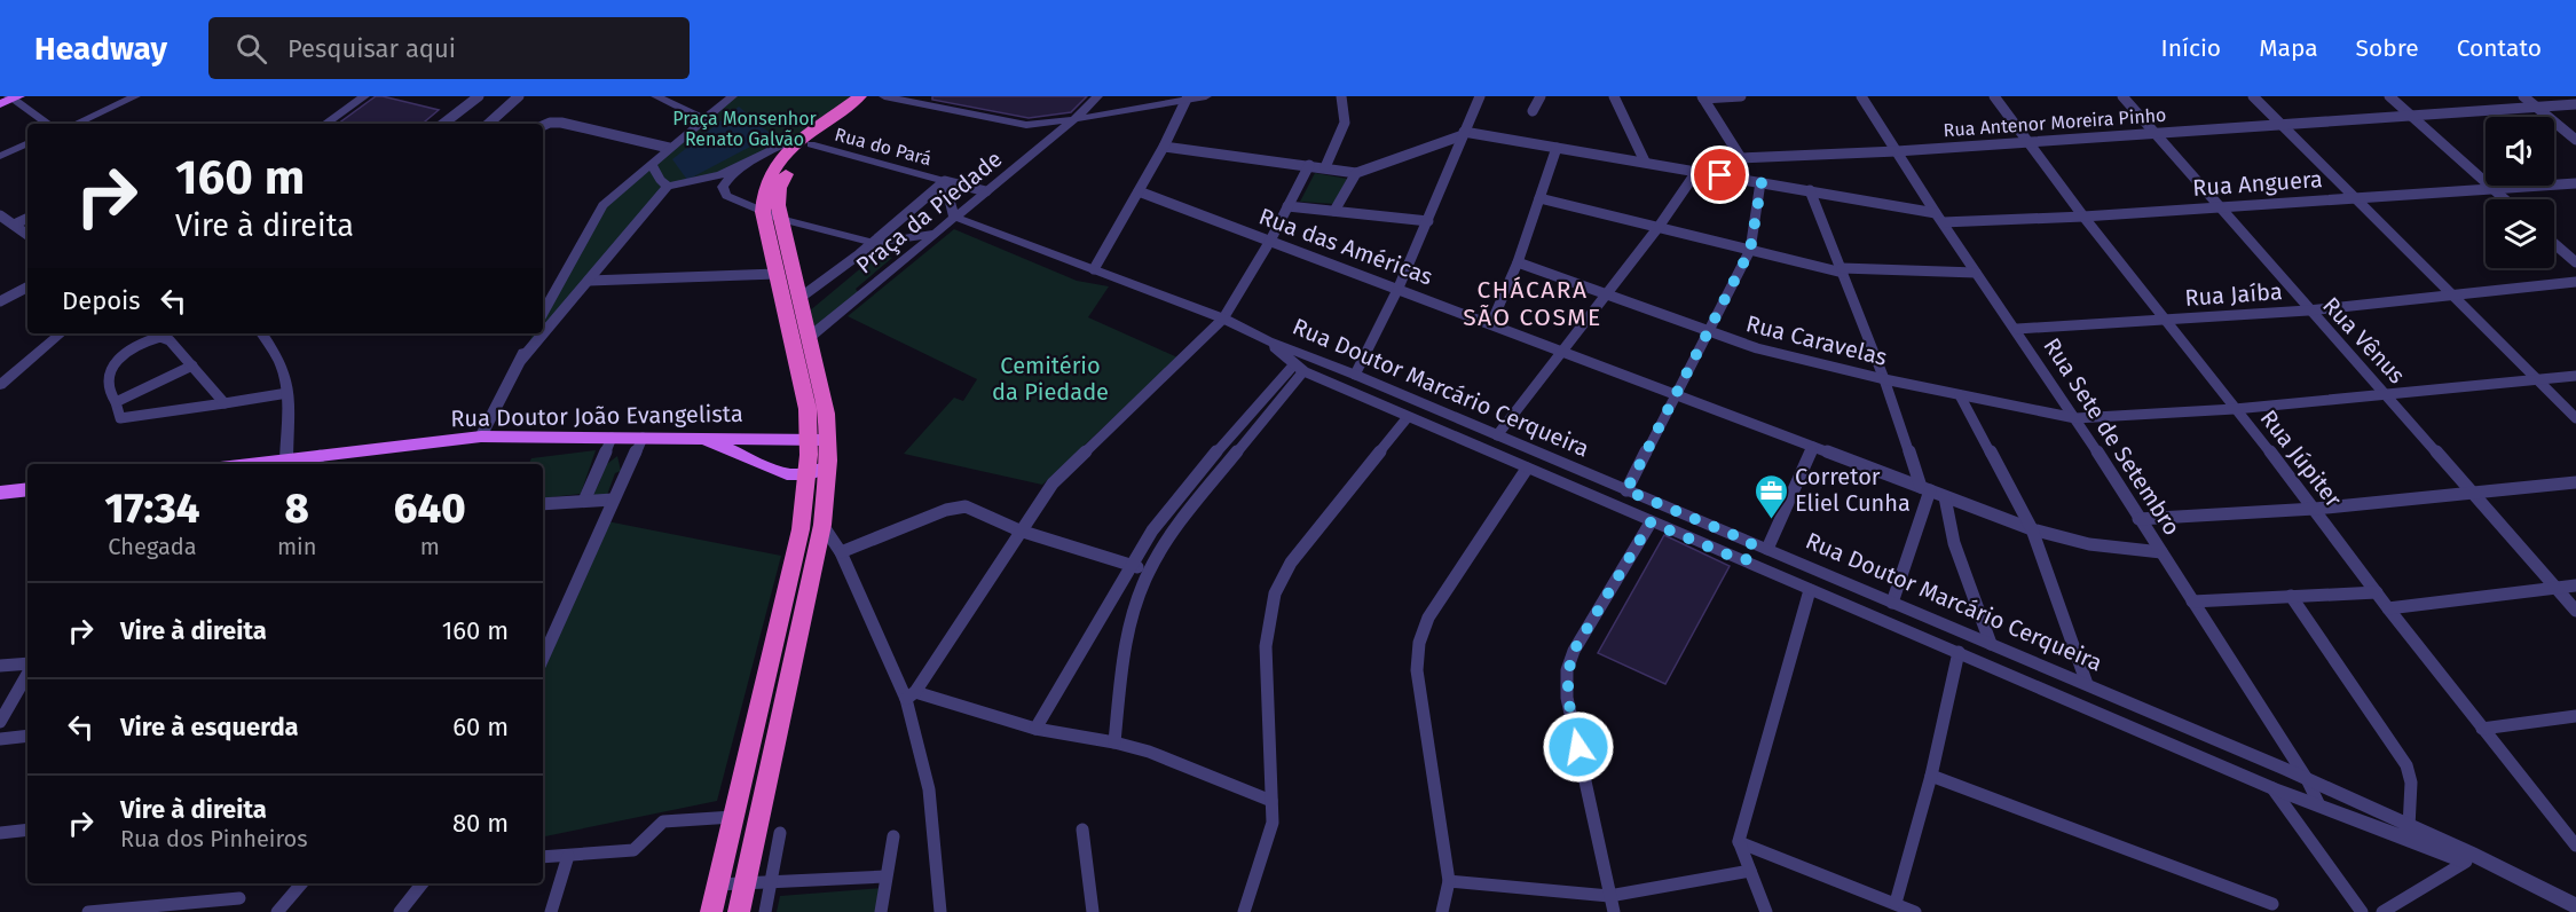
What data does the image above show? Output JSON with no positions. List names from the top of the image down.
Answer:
{
  "streets": {
    "main road": ["Rua Doutor João Evangelista"],
    "street": [
      "Rua Antenor Moreira Pinho",
      "Rua do Pará",
      "Rua Anguera",
      "Praça da Piedade",
      "Rua das Américas",
      "Rua Jaíba",
      "Rua Caravelas",
      "Rua Vênus",
      "Rua Doutor Marcário Cerqueira",
      "Rua Sete de Setembro",
      "Rua Júpiter"
    ]
  },
  "crossings": [
    ["Rua Antenor Moreira Pinho", "Rua Vênus"],
    ["Rua Antenor Moreira Pinho", "Rua Sete de Setembro"],
    ["Rua Antenor Moreira Pinho", "Rua Júpiter"],
    ["Rua do Pará", "Praça da Piedade"],
    ["Rua Anguera", "Rua Vênus"],
    ["Rua Anguera", "Rua Sete de Setembro"],
    ["Rua Anguera", "Rua Júpiter"],
    ["Praça da Piedade", "Rua Doutor Marcário Cerqueira"],
    ["Rua das Américas", "Rua Sete de Setembro"],
    ["Rua Jaíba", "Rua Vênus"],
    ["Rua Jaíba", "Rua Sete de Setembro"],
    ["Rua Jaíba", "Rua Júpiter"],
    ["Rua Caravelas", "Rua Vênus"],
    ["Rua Caravelas", "Rua Sete de Setembro"],
    ["Rua Caravelas", "Rua Júpiter"],
    ["Rua Doutor Marcário Cerqueira", "Rua Sete de Setembro"]
  ],
  "districts": ["CHÁCARA SÃO COSME"],
  "parks": ["Praça Monsenhor Renato Galvão", "Cemitério da Piedade"],
  "places": {
    "office": ["Corretor Eliel Cunha"]
  },
  "page": {
    "header": "Headway",
    "search": "Pesquisar aqui",
    "nav": [
      "Início",
      "Mapa",
      "Sobre",
      "Contato"
    ],
    "turn": ["160 m", "Vire à direita"],
    "then": "Depois",
    "eta": [
      "17:34",
      "Chegada",
      "8",
      "min",
      "640",
      "m"
    ],
    "list": [
      {
        "name": "Vire à direita",
        "value": "160 m"
      },
      {
        "name": "Vire à esquerda",
        "value": "60 m"
      },
      {
        "name": "Vire à direita",
        "note": "Rua dos Pinheiros",
        "value": "80 m"
      }
    ]
  }
}
